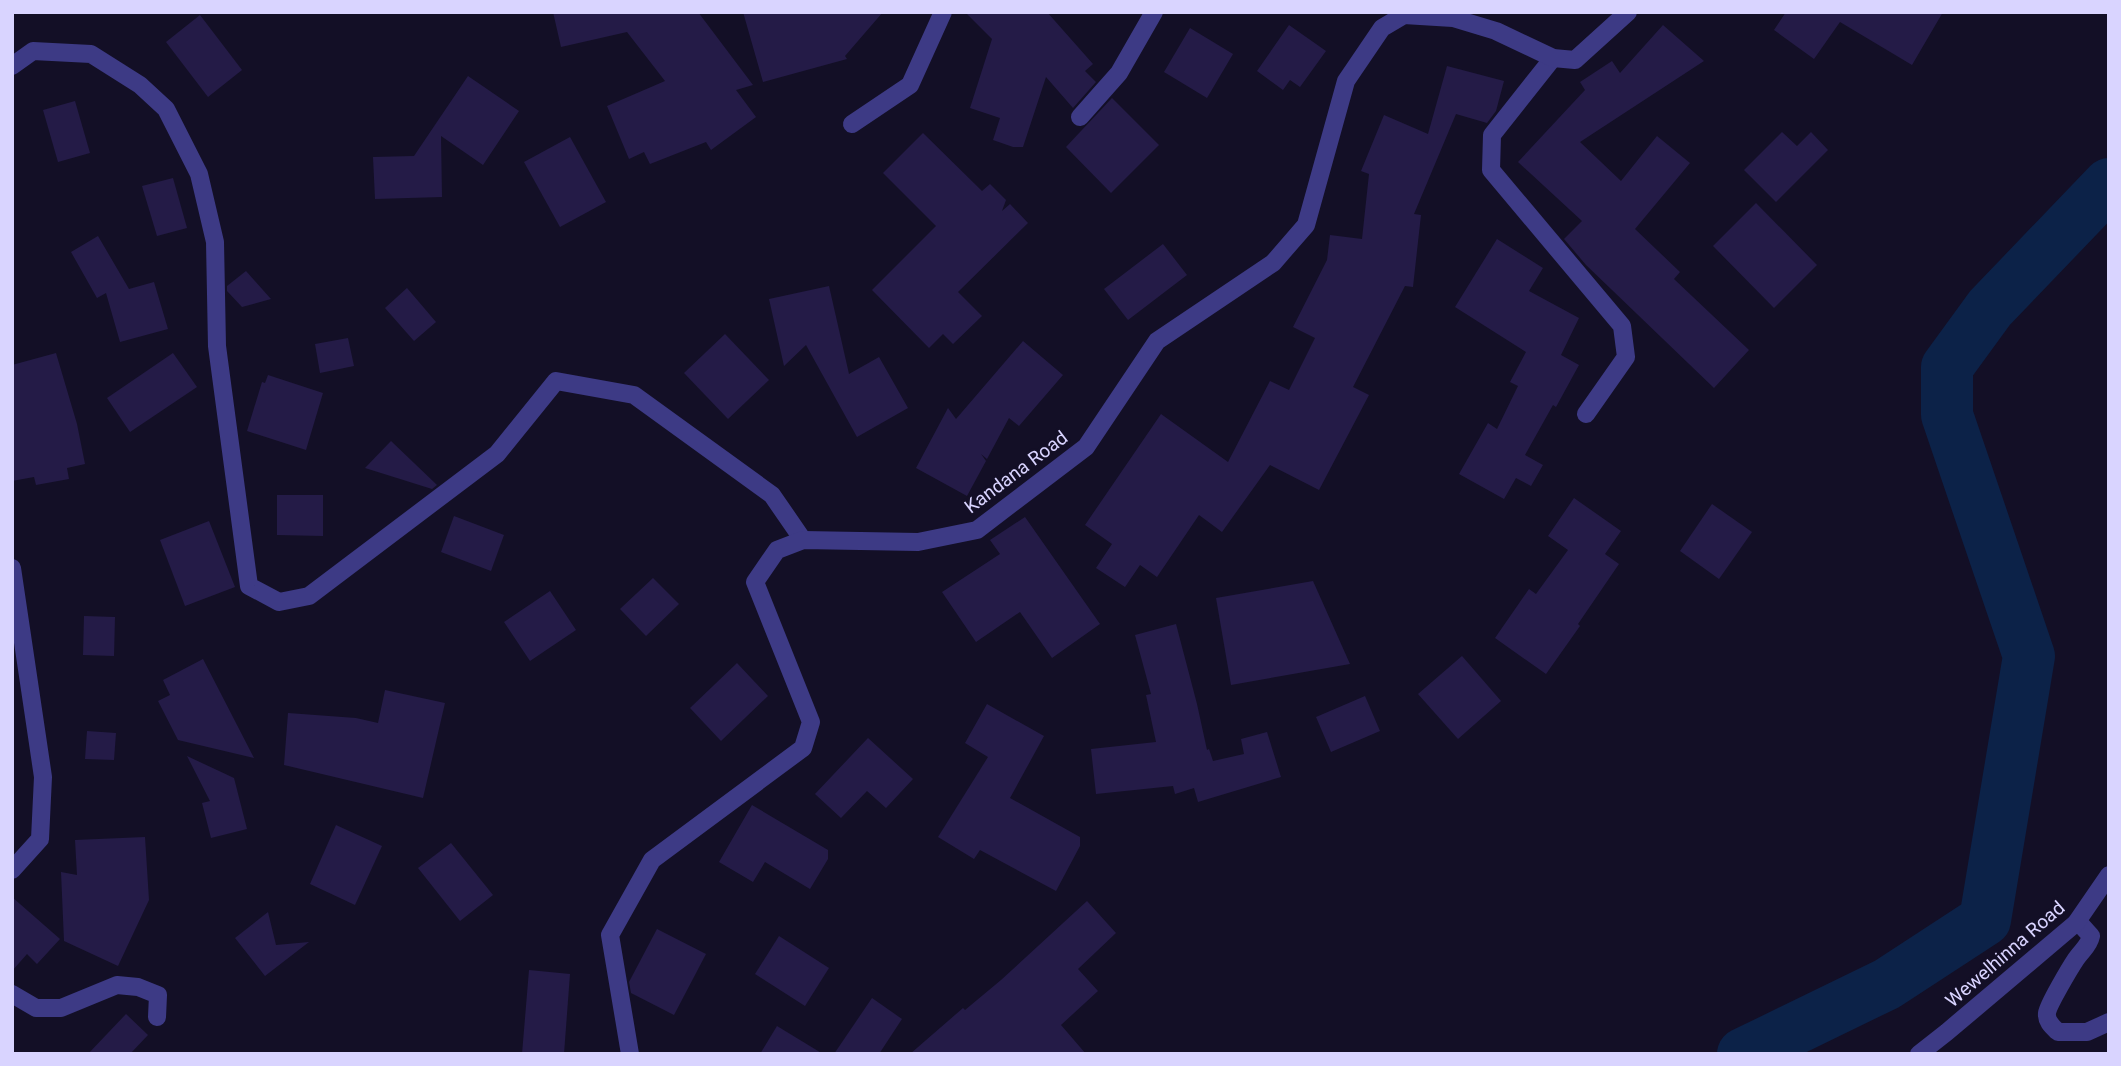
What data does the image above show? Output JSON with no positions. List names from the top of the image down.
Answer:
{
  "streets": {
    "street": ["Kandana Road", "Wewelhinna Road"]
  }
}
